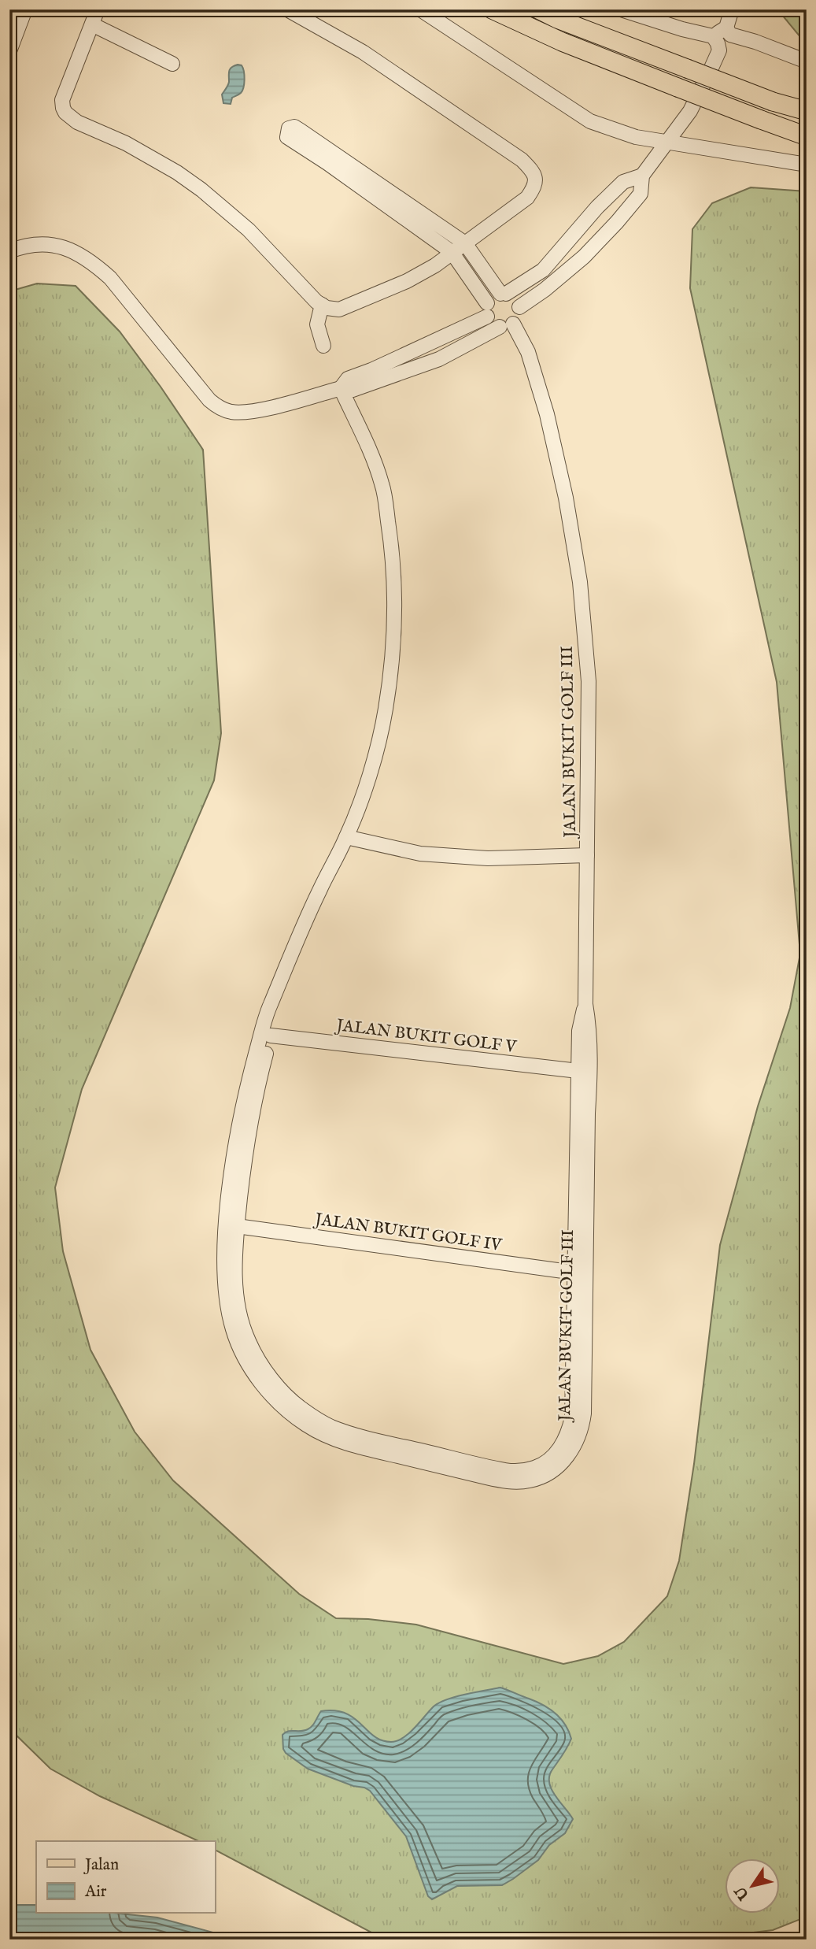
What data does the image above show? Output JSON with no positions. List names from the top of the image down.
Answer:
{
  "streets": {
    "street": ["JALAN BUKIT GOLF III", "JALAN BUKIT GOLF V", "JALAN BUKIT GOLF IV"]
  },
  "crossings": [
    ["JALAN BUKIT GOLF III", "JALAN BUKIT GOLF V"],
    ["JALAN BUKIT GOLF III", "JALAN BUKIT GOLF IV"]
  ],
  "legend": ["Jalan", "Air"],
  "north": "bottom left"
}
